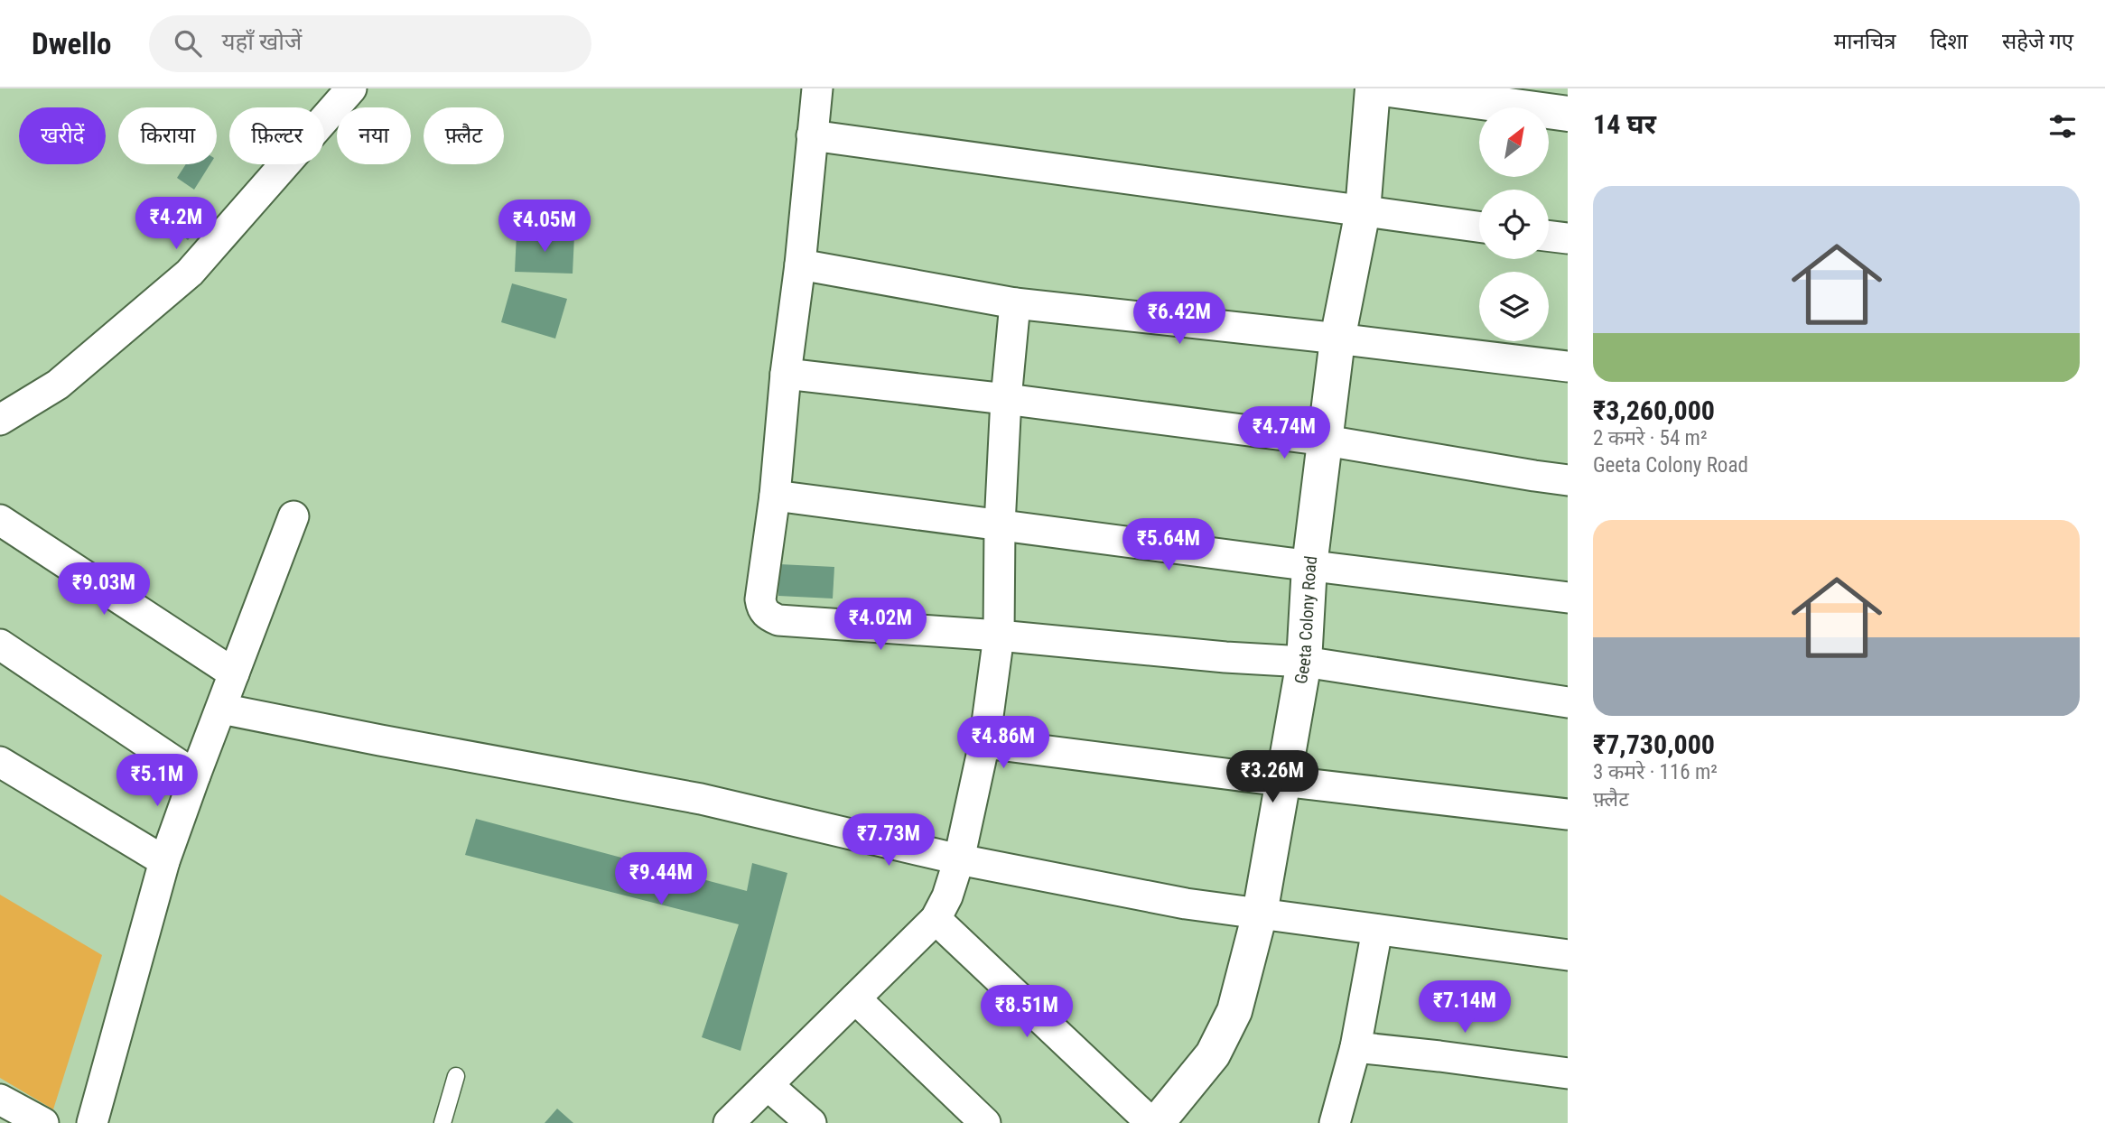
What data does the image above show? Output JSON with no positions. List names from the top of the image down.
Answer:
{
  "streets": {
    "street": ["Geeta Colony Road"]
  },
  "north": "top right",
  "page": {
    "header": "Dwello",
    "search": "यहाँ खोजें",
    "nav": ["मानचित्र", "दिशा", "सहेजे गए"],
    "heading": "14 घर",
    "chip": [
      "खरीदें",
      "किराया",
      "फ़िल्टर",
      "नया",
      "फ़्लैट"
    ],
    "list": [
      {
        "name": "₹3,260,000",
        "note": "2 कमरे · 54 m² · Geeta Colony Road"
      },
      {
        "name": "₹7,730,000",
        "note": "3 कमरे · 116 m² · फ़्लैट"
      }
    ],
    "price": [
      "₹4.2M",
      "₹4.05M",
      "₹6.42M",
      "₹4.74M",
      "₹5.64M",
      "₹9.03M",
      "₹4.02M",
      "₹4.86M",
      "₹3.26M",
      "₹5.1M",
      "₹7.73M",
      "₹9.44M",
      "₹7.14M",
      "₹8.51M"
    ]
  }
}
